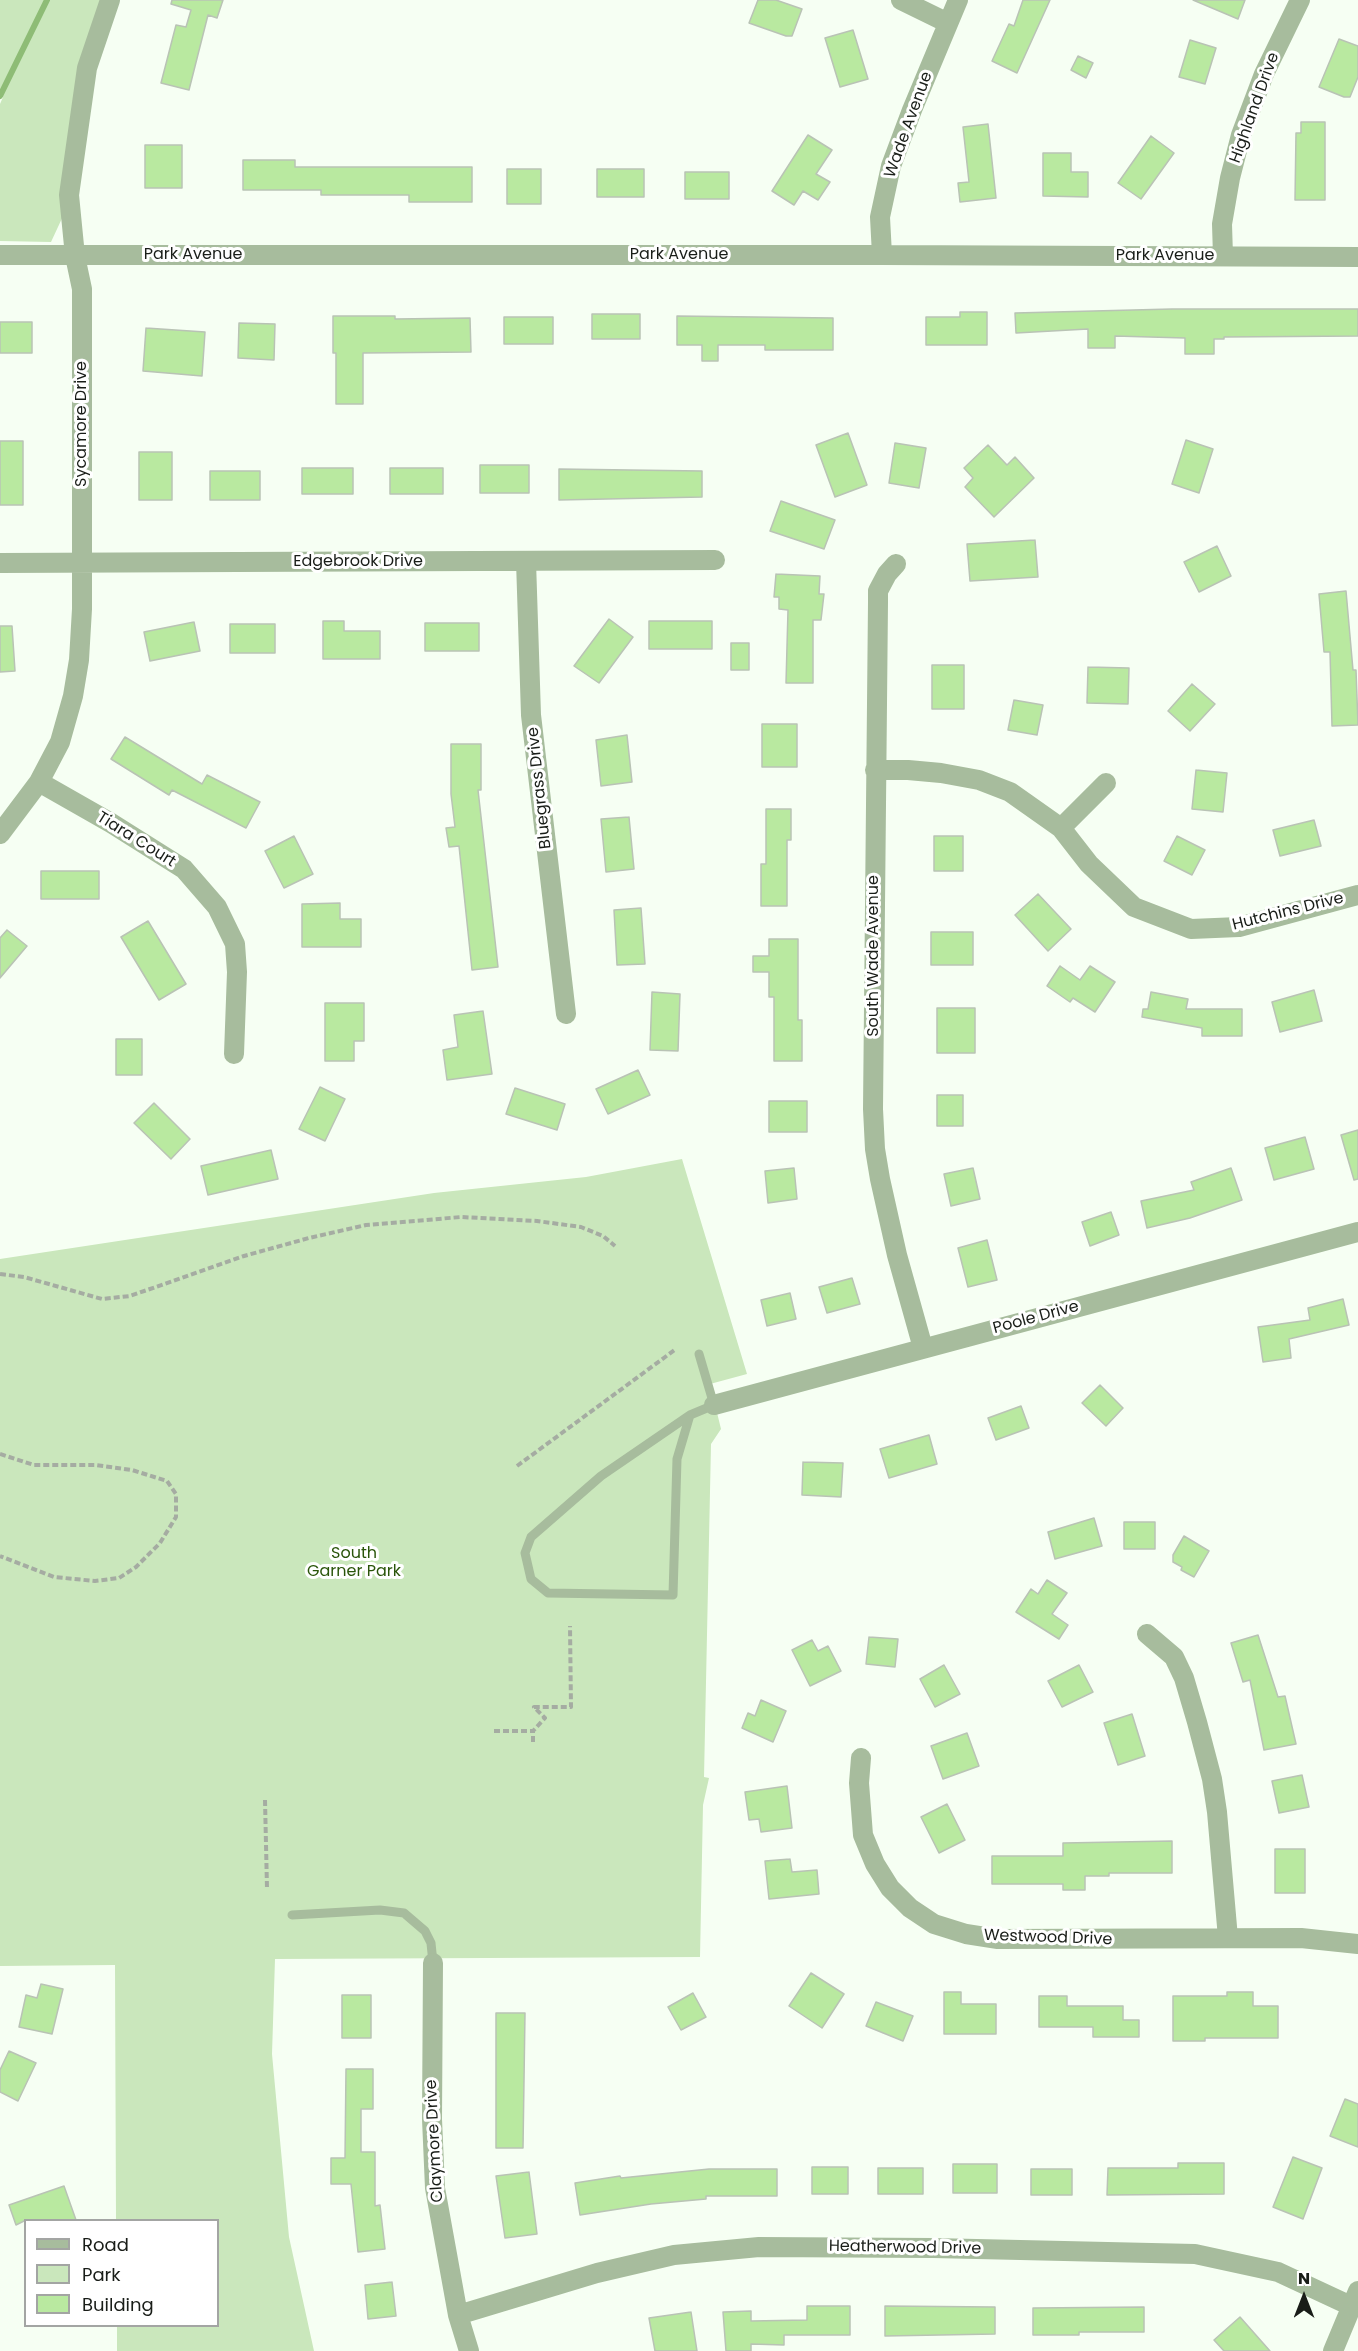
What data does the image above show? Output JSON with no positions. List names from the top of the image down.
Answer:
{
  "streets": {
    "street": [
      "Highland Drive",
      "Wade Avenue",
      "Park Avenue",
      "Sycamore Drive",
      "Edgebrook Drive",
      "Bluegrass Drive",
      "Tiara Court",
      "Hutchins Drive",
      "South Wade Avenue",
      "Poole Drive",
      "Westwood Drive",
      "Claymore Drive",
      "Heatherwood Drive"
    ]
  },
  "crossings": [
    ["Highland Drive", "Park Avenue"],
    ["Wade Avenue", "Park Avenue"],
    ["Park Avenue", "Sycamore Drive"],
    ["Sycamore Drive", "Edgebrook Drive"],
    ["Sycamore Drive", "Tiara Court"],
    ["Edgebrook Drive", "Bluegrass Drive"],
    ["Hutchins Drive", "South Wade Avenue"],
    ["South Wade Avenue", "Poole Drive"],
    ["Claymore Drive", "Heatherwood Drive"]
  ],
  "parks": ["South Garner Park"],
  "legend": ["Road", "Park", "Building"],
  "north": "top"
}
